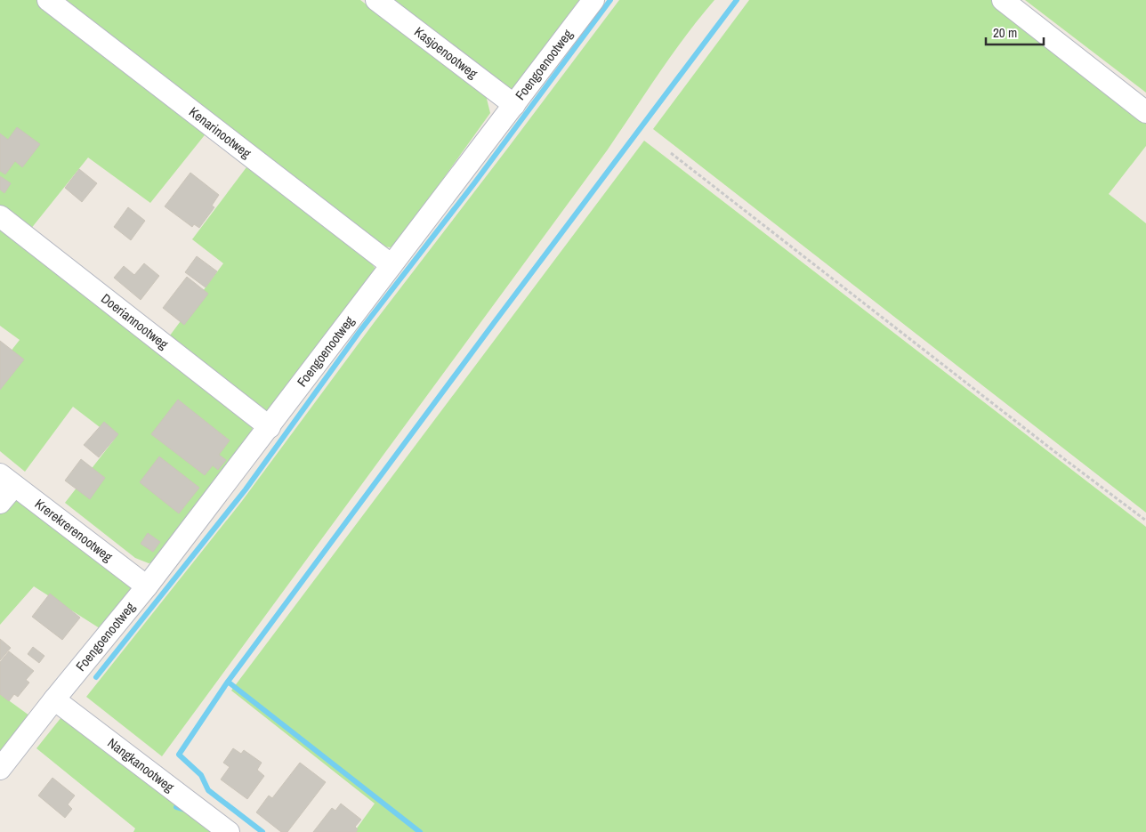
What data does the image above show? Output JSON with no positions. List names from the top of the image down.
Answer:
{
  "streets": {
    "street": [
      "Kasjoenootweg",
      "Foengoenootweg",
      "Kenarinootweg",
      "Doeriannootweg",
      "Krerekrerenootweg",
      "Nangkanootweg"
    ]
  },
  "crossings": [
    ["Kasjoenootweg", "Foengoenootweg"],
    ["Foengoenootweg", "Kenarinootweg"],
    ["Foengoenootweg", "Doeriannootweg"],
    ["Foengoenootweg", "Krerekrerenootweg"],
    ["Foengoenootweg", "Nangkanootweg"]
  ],
  "scale_bar": "20 m"
}
